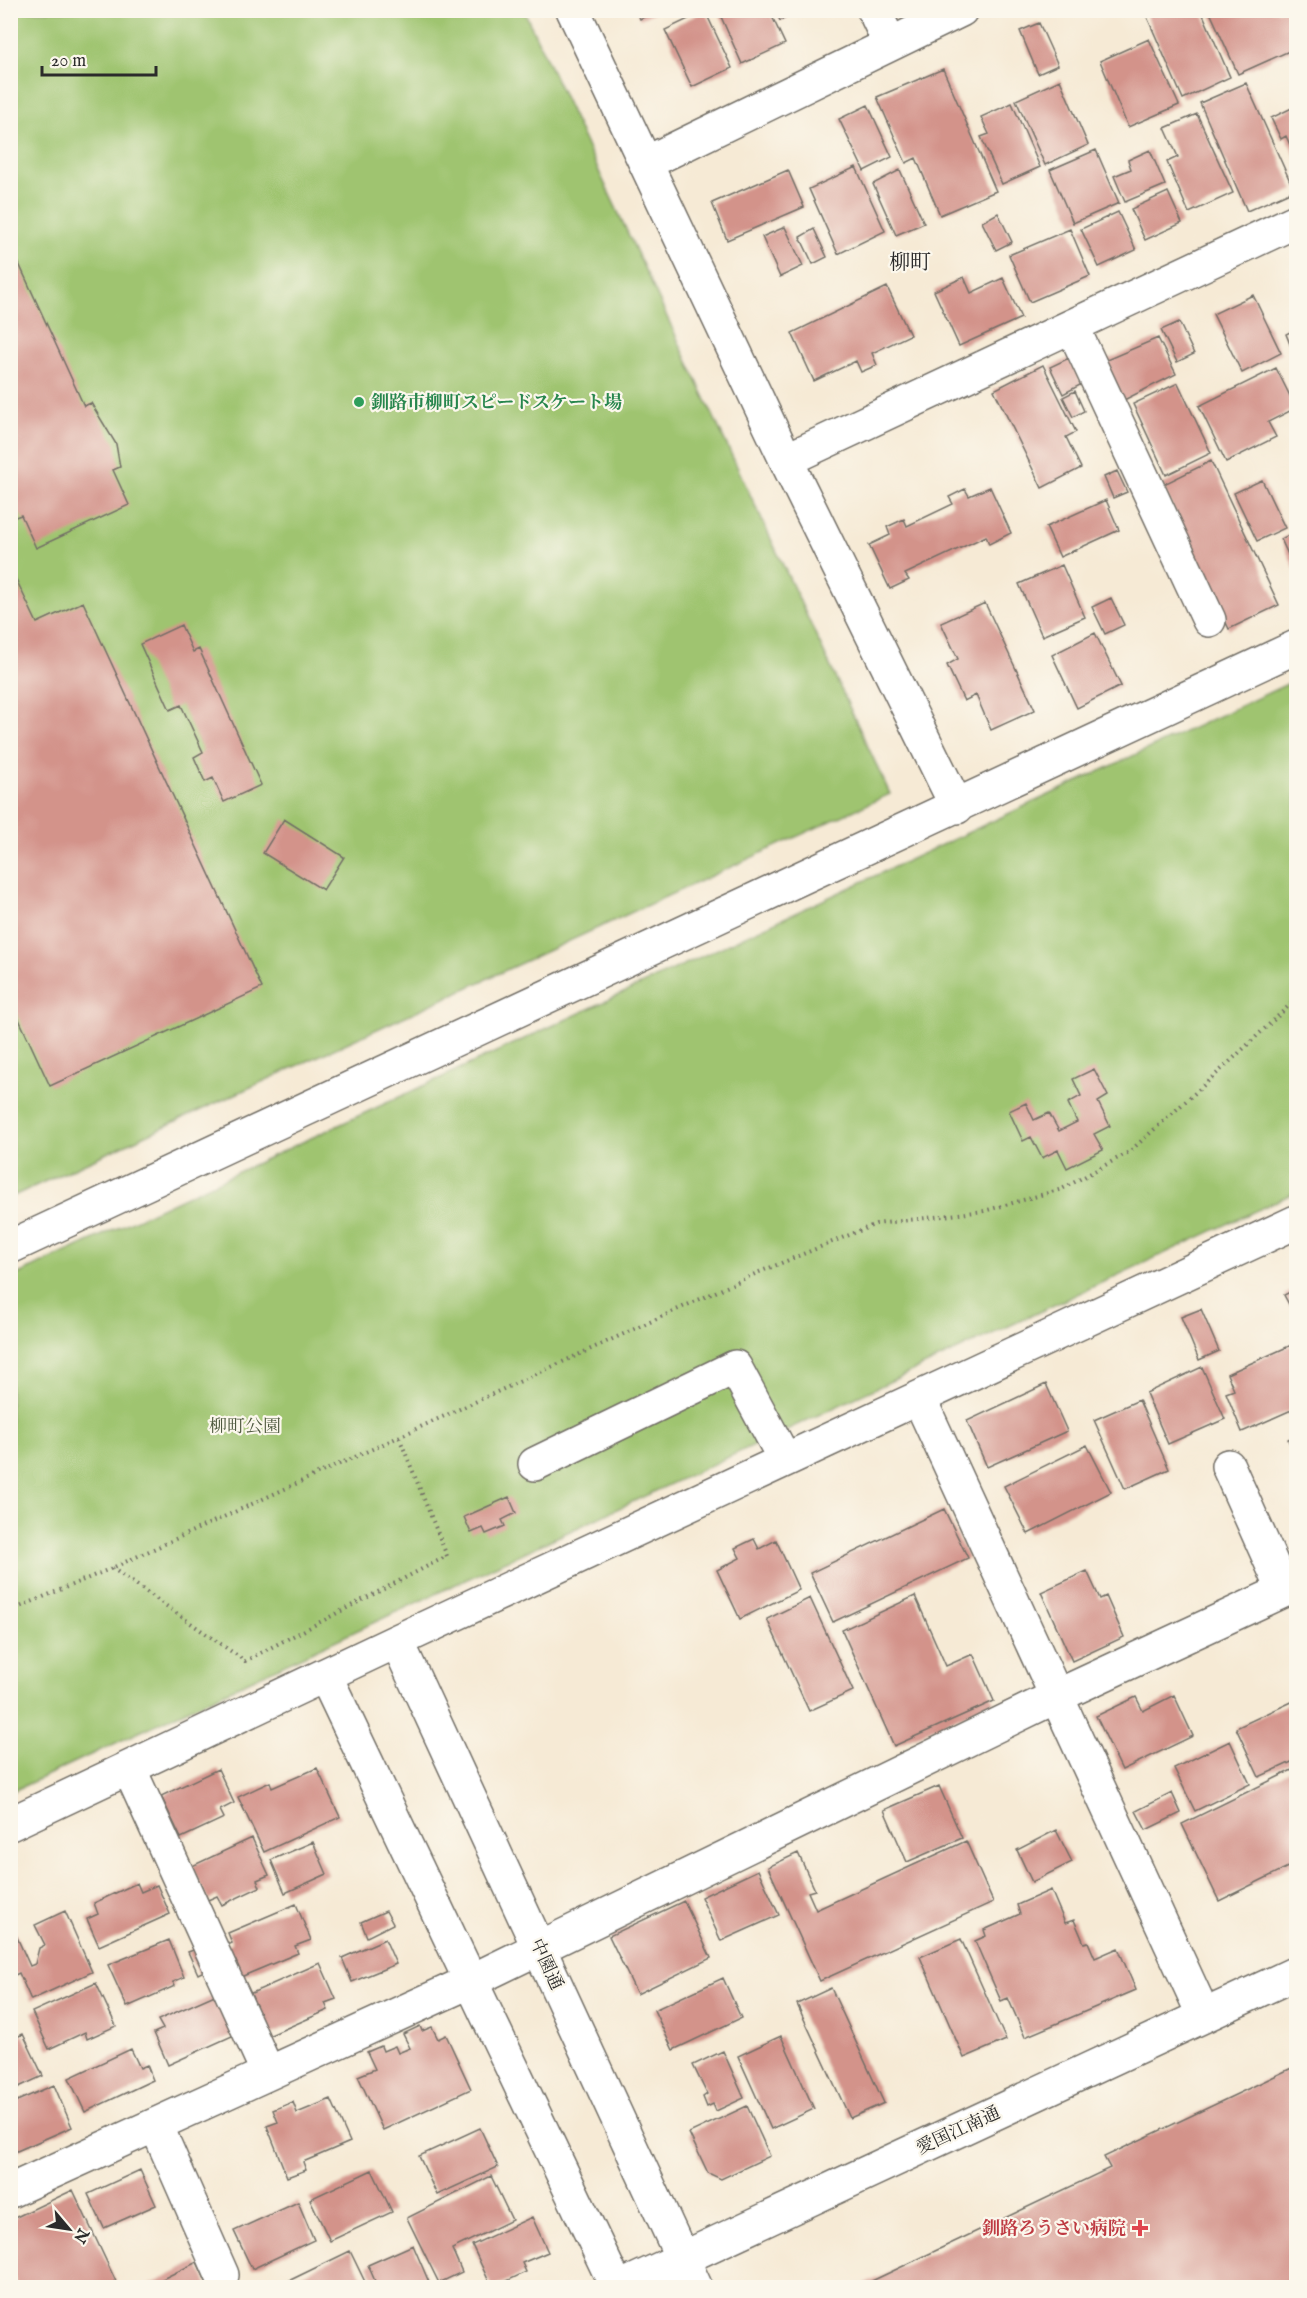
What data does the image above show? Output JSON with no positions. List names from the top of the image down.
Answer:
{
  "streets": {
    "street": ["中園通", "愛国江南通"]
  },
  "crossings": [
    ["中園通", "愛国江南通"]
  ],
  "districts": ["柳町"],
  "parks": ["柳町公園"],
  "places": {
    "other": ["釧路市柳町スピードスケート場"],
    "health": ["釧路ろうさい病院"]
  },
  "scale_bar": "20 m",
  "north": "bottom right"
}
